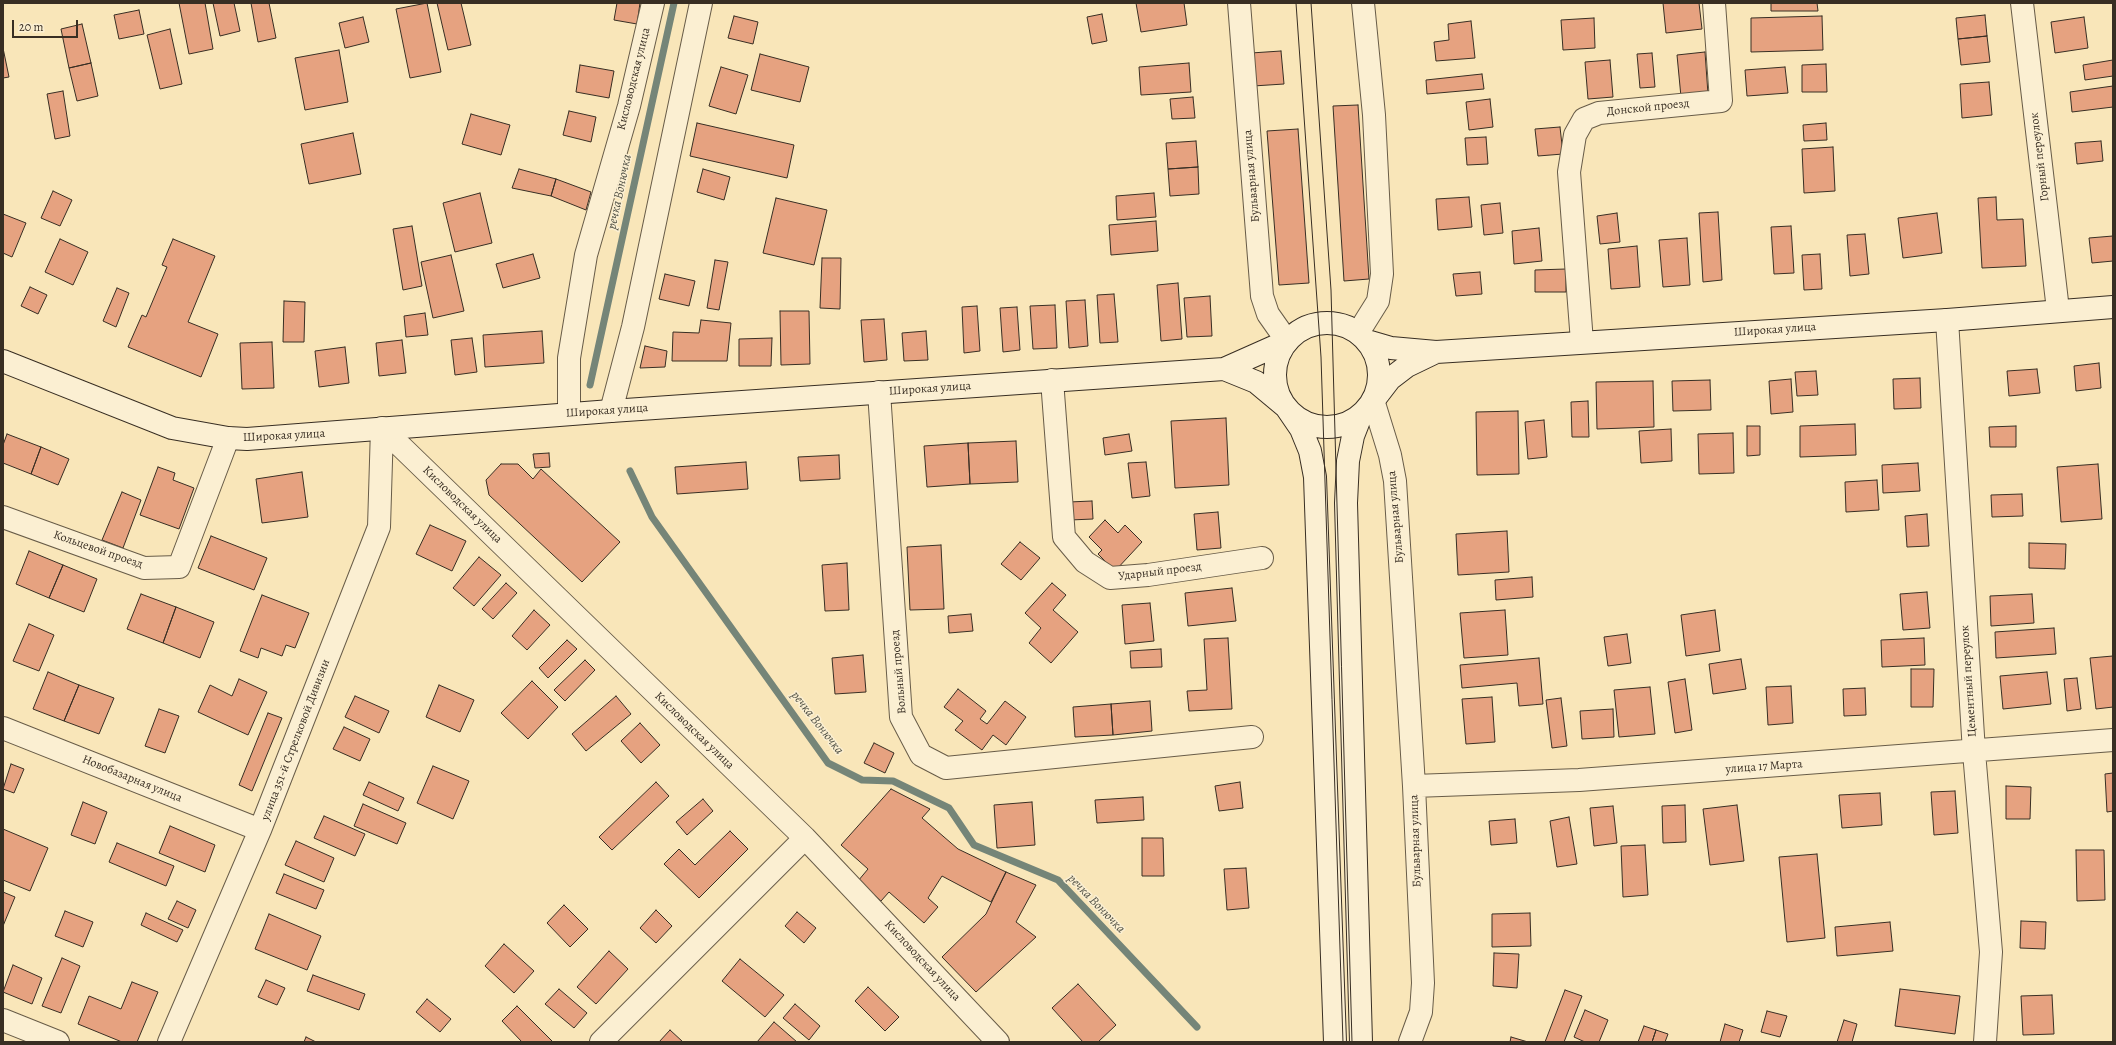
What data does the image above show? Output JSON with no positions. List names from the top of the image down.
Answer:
{
  "streets": {
    "street": [
      "Кисловодская улица",
      "Донской проезд",
      "Горный переулок",
      "Бульварная улица",
      "Широкая улица",
      "Кольцевой проезд",
      "Ударный проезд",
      "Вольный проезд",
      "Цементный переулок",
      "улица 351-й Стрелковой Дивизии",
      "улица 17 Марта",
      "Новобазарная улица"
    ]
  },
  "crossings": [
    ["Кисловодская улица", "Широкая улица"],
    ["Кисловодская улица", "улица 351-й Стрелковой Дивизии"],
    ["Донской проезд", "Широкая улица"],
    ["Горный переулок", "Широкая улица"],
    ["Бульварная улица", "Широкая улица"],
    ["Бульварная улица", "улица 17 Марта"],
    ["Широкая улица", "Кольцевой проезд"],
    ["Широкая улица", "Ударный проезд"],
    ["Широкая улица", "Вольный проезд"],
    ["Широкая улица", "Цементный переулок"],
    ["Широкая улица", "улица 351-й Стрелковой Дивизии"],
    ["Цементный переулок", "улица 17 Марта"],
    ["улица 351-й Стрелковой Дивизии", "Новобазарная улица"]
  ],
  "water": ["речка Вонючка"],
  "scale_bar": "20 m"
}
